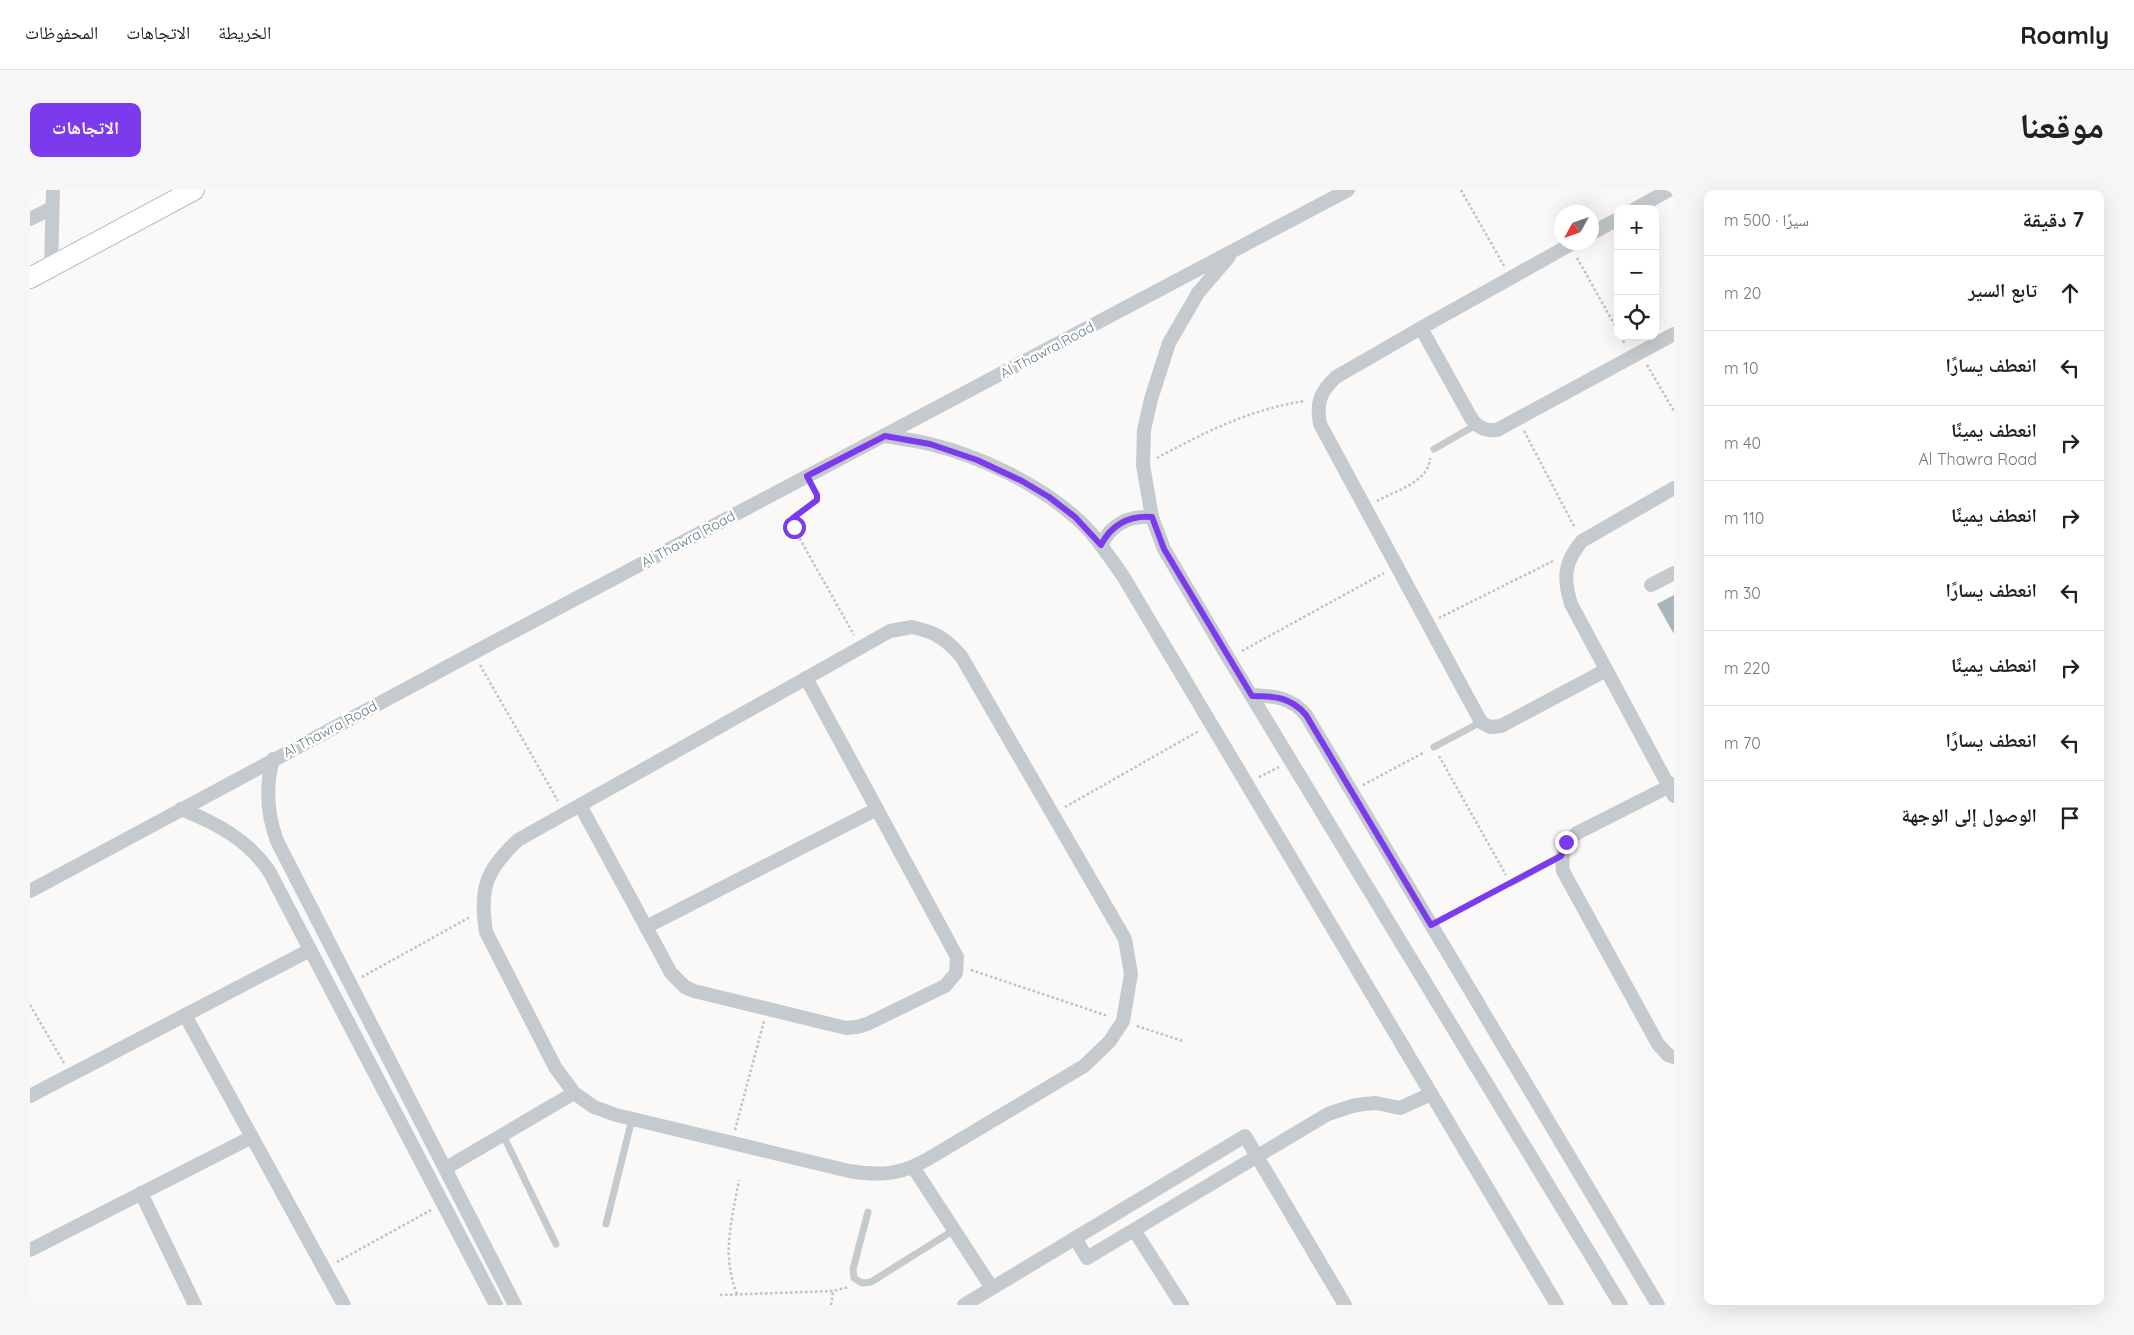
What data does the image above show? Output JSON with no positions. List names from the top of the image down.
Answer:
{
  "streets": {
    "street": ["Al Thawra Road"]
  },
  "north": "bottom left",
  "page": {
    "header": "Roamly",
    "nav": ["الخريطة", "الاتجاهات", "المحفوظات"],
    "title": "موقعنا",
    "buttons": "الاتجاهات",
    "heading": ["7 دقيقة", "سيرًا · 500 m"],
    "map_buttons": ["+", "−"],
    "list": [
      ["تابع السير", "20 m"],
      ["انعطف يسارًا", "10 m"],
      ["انعطف يمينًا", "Al Thawra Road", "40 m"],
      ["انعطف يمينًا", "110 m"],
      ["انعطف يسارًا", "30 m"],
      ["انعطف يمينًا", "220 m"],
      ["انعطف يسارًا", "70 m"],
      "الوصول إلى الوجهة"
    ]
  }
}
